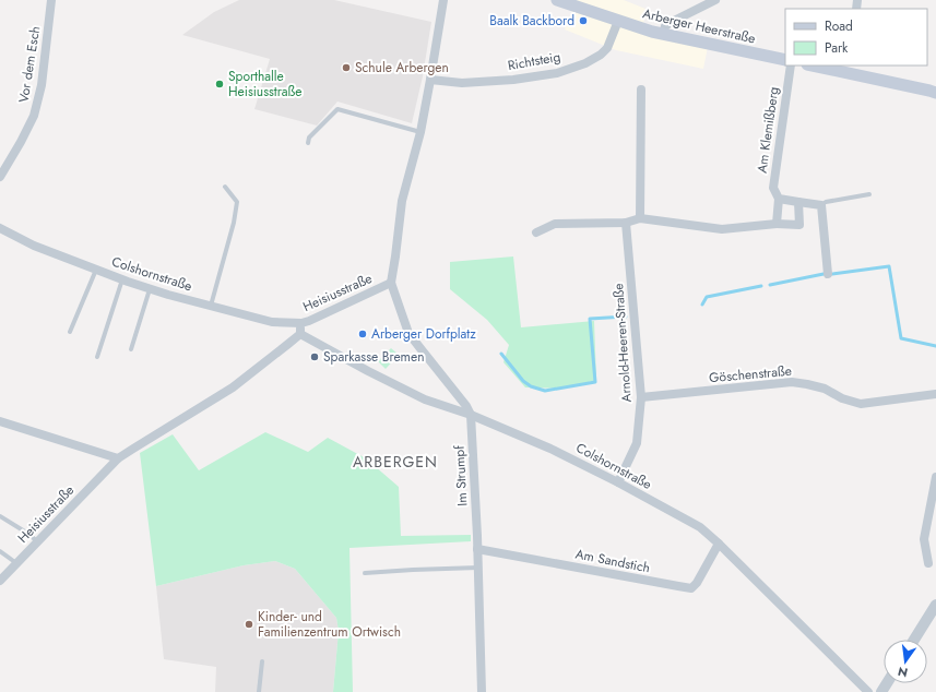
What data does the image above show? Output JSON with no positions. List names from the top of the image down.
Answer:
{
  "streets": {
    "main road": ["Arberger Heerstraße"],
    "street": [
      "Richtsteig",
      "Vor dem Esch",
      "Am Klemißberg",
      "Colshornstraße",
      "Heisiusstraße",
      "Arnold-Heeren-Straße",
      "Göschenstraße",
      "Im Strumpf",
      "Am Sandstich"
    ]
  },
  "crossings": [
    ["Arberger Heerstraße", "Richtsteig"],
    ["Richtsteig", "Heisiusstraße"],
    ["Colshornstraße", "Heisiusstraße"],
    ["Colshornstraße", "Arnold-Heeren-Straße"],
    ["Colshornstraße", "Im Strumpf"],
    ["Colshornstraße", "Am Sandstich"],
    ["Arnold-Heeren-Straße", "Göschenstraße"],
    ["Im Strumpf", "Am Sandstich"]
  ],
  "districts": ["ARBERGEN"],
  "places": [
    "Baalk Backbord",
    "Schule Arbergen",
    "Sporthalle Heisiusstraße",
    "Arberger Dorfplatz",
    "Sparkasse Bremen",
    "Kinder- und Familienzentrum Ortwisch"
  ],
  "legend": ["Road", "Park"],
  "north": "bottom"
}
